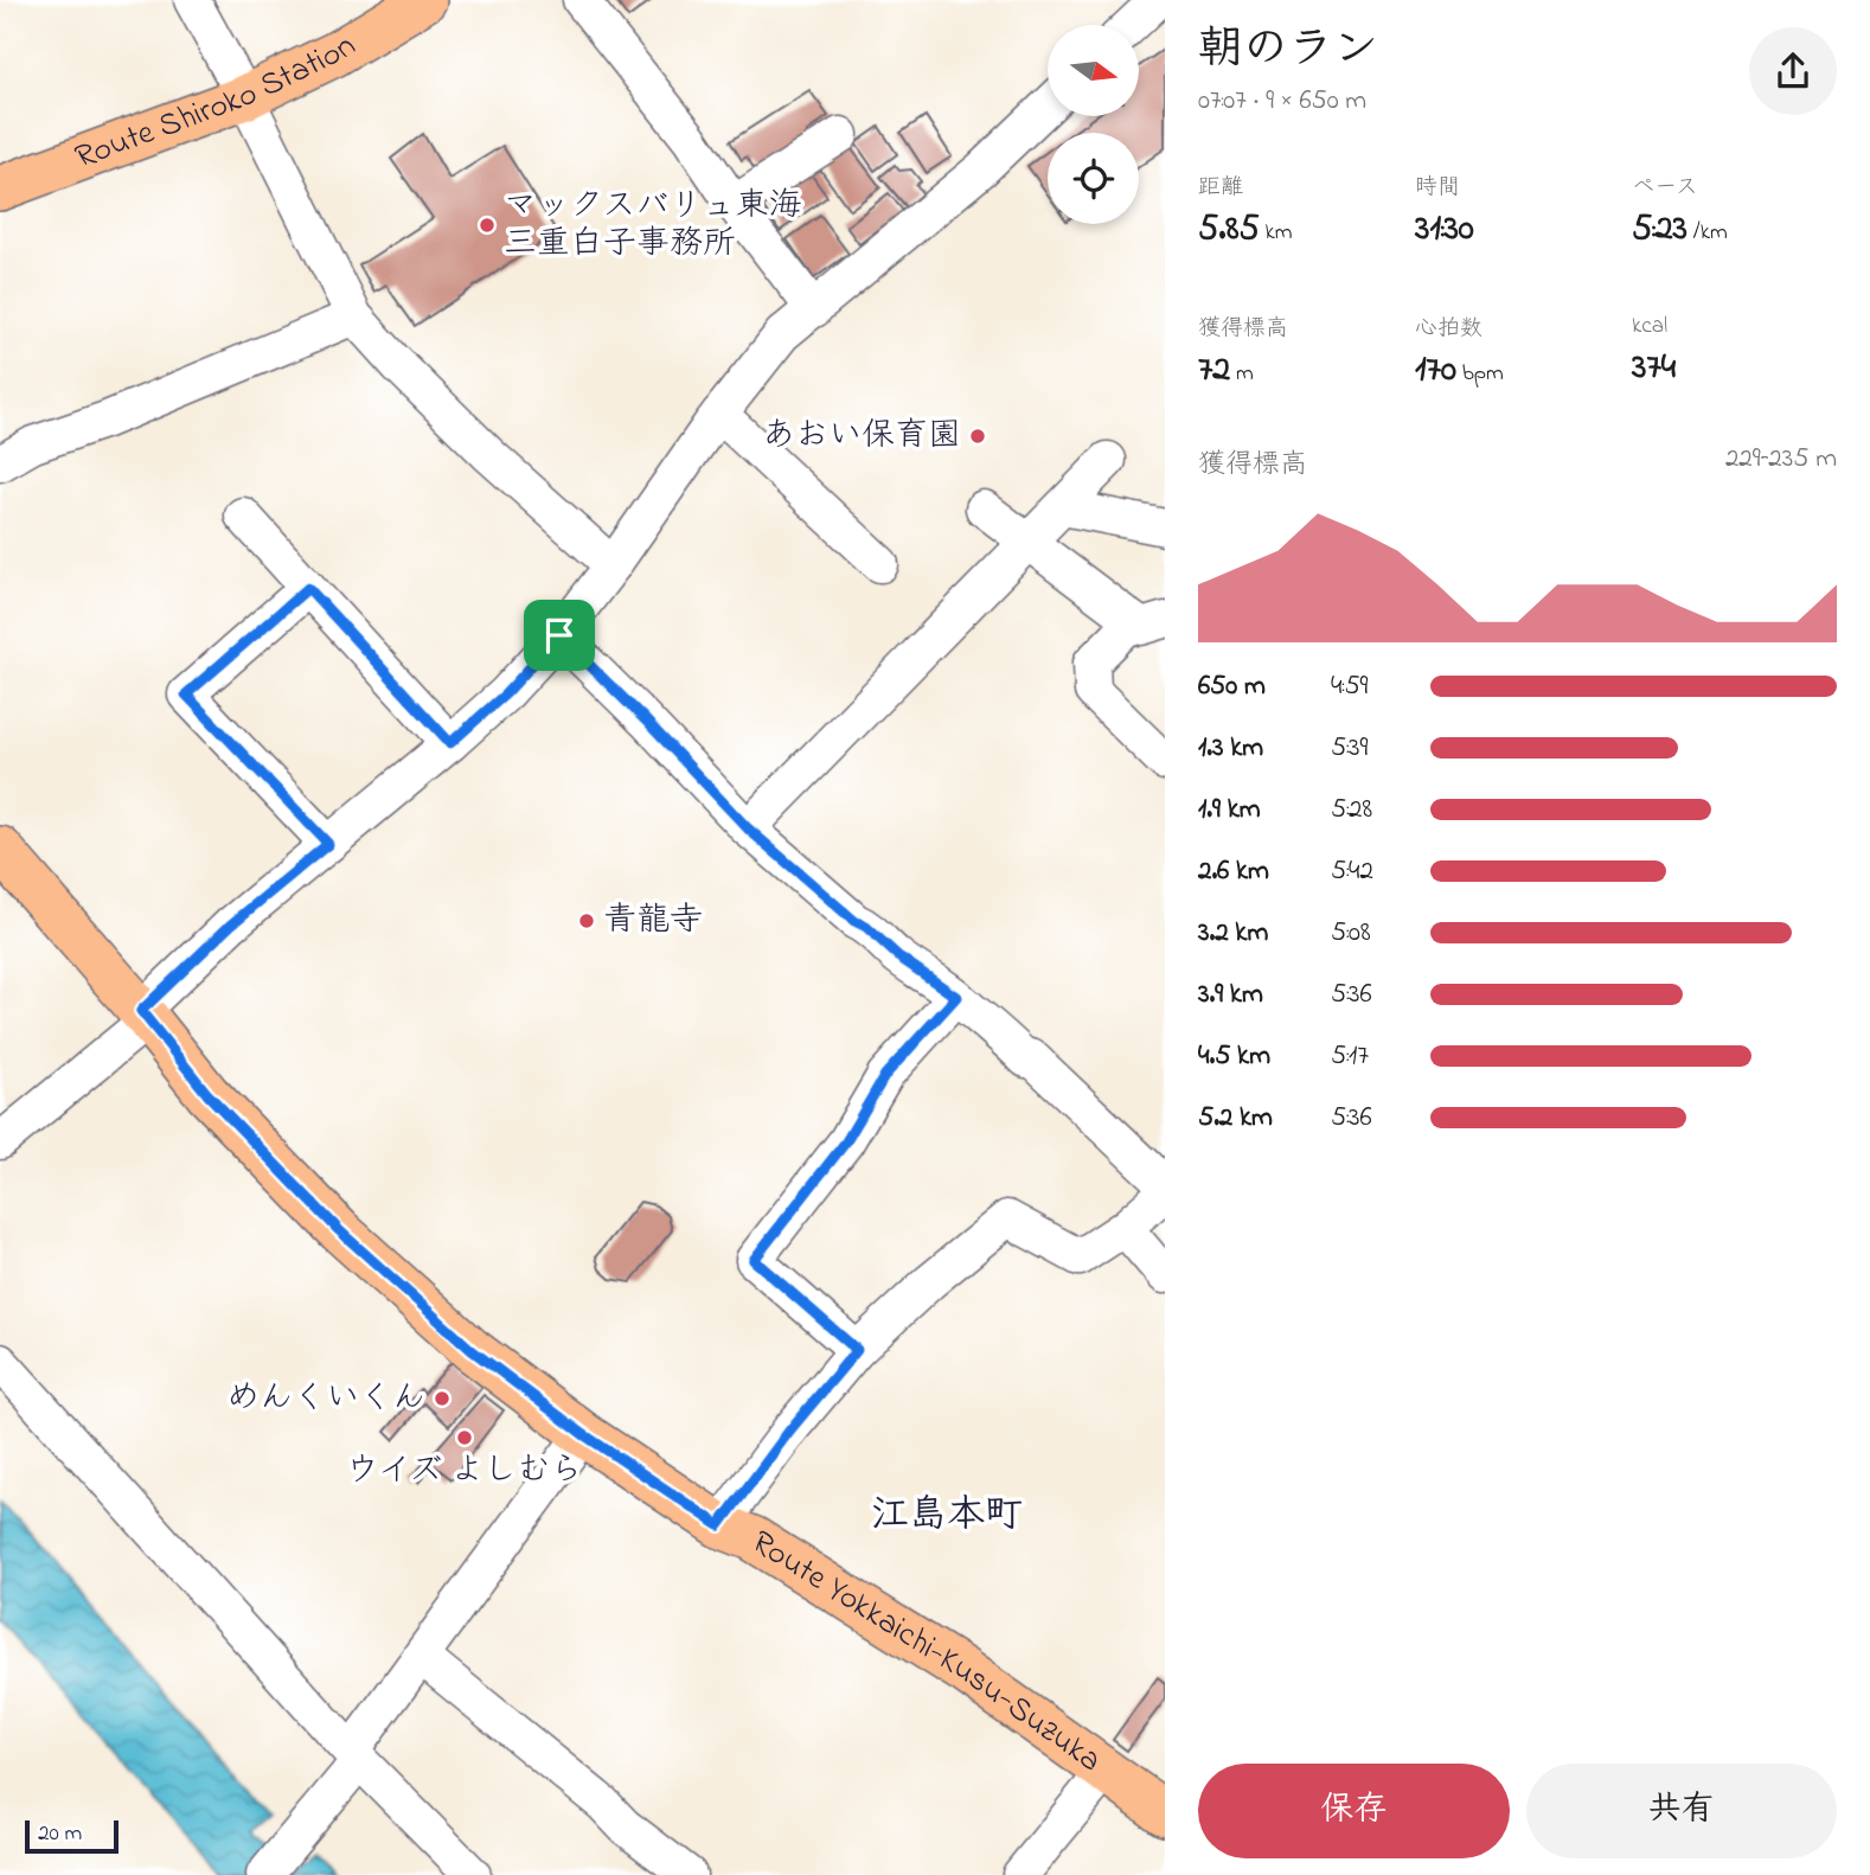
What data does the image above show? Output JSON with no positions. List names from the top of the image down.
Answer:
{
  "streets": {
    "main road": ["Route Shiroko Station", "Route Yokkaichi-Kusu-Suzuka"]
  },
  "districts": ["江島本町"],
  "places": [
    "マックスバリュ東海 三重白子事務所",
    "あおい保育園",
    "青龍寺",
    "めんくいくん",
    "ウイズ よしむら"
  ],
  "scale_bar": "20 m",
  "north": "right",
  "page": {
    "heading": ["朝のラン", "07:07 · 9 × 650 m"],
    "stats": [
      ["距離", "5.85 km"],
      ["時間", "31:30"],
      ["ペース", "5:23 /km"],
      ["獲得標高", "72 m"],
      ["心拍数", "170 bpm"],
      ["kcal", "374"]
    ],
    "chart": ["獲得標高", "229–235 m"],
    "list": [
      {
        "name": "650 m",
        "note": "4:59"
      },
      {
        "name": "1.3 km",
        "note": "5:39"
      },
      {
        "name": "1.9 km",
        "note": "5:28"
      },
      {
        "name": "2.6 km",
        "note": "5:42"
      },
      {
        "name": "3.2 km",
        "note": "5:08"
      },
      {
        "name": "3.9 km",
        "note": "5:36"
      },
      {
        "name": "4.5 km",
        "note": "5:17"
      },
      {
        "name": "5.2 km",
        "note": "5:36"
      }
    ],
    "buttons": ["保存", "共有"],
    "scale": "20 m"
  }
}
